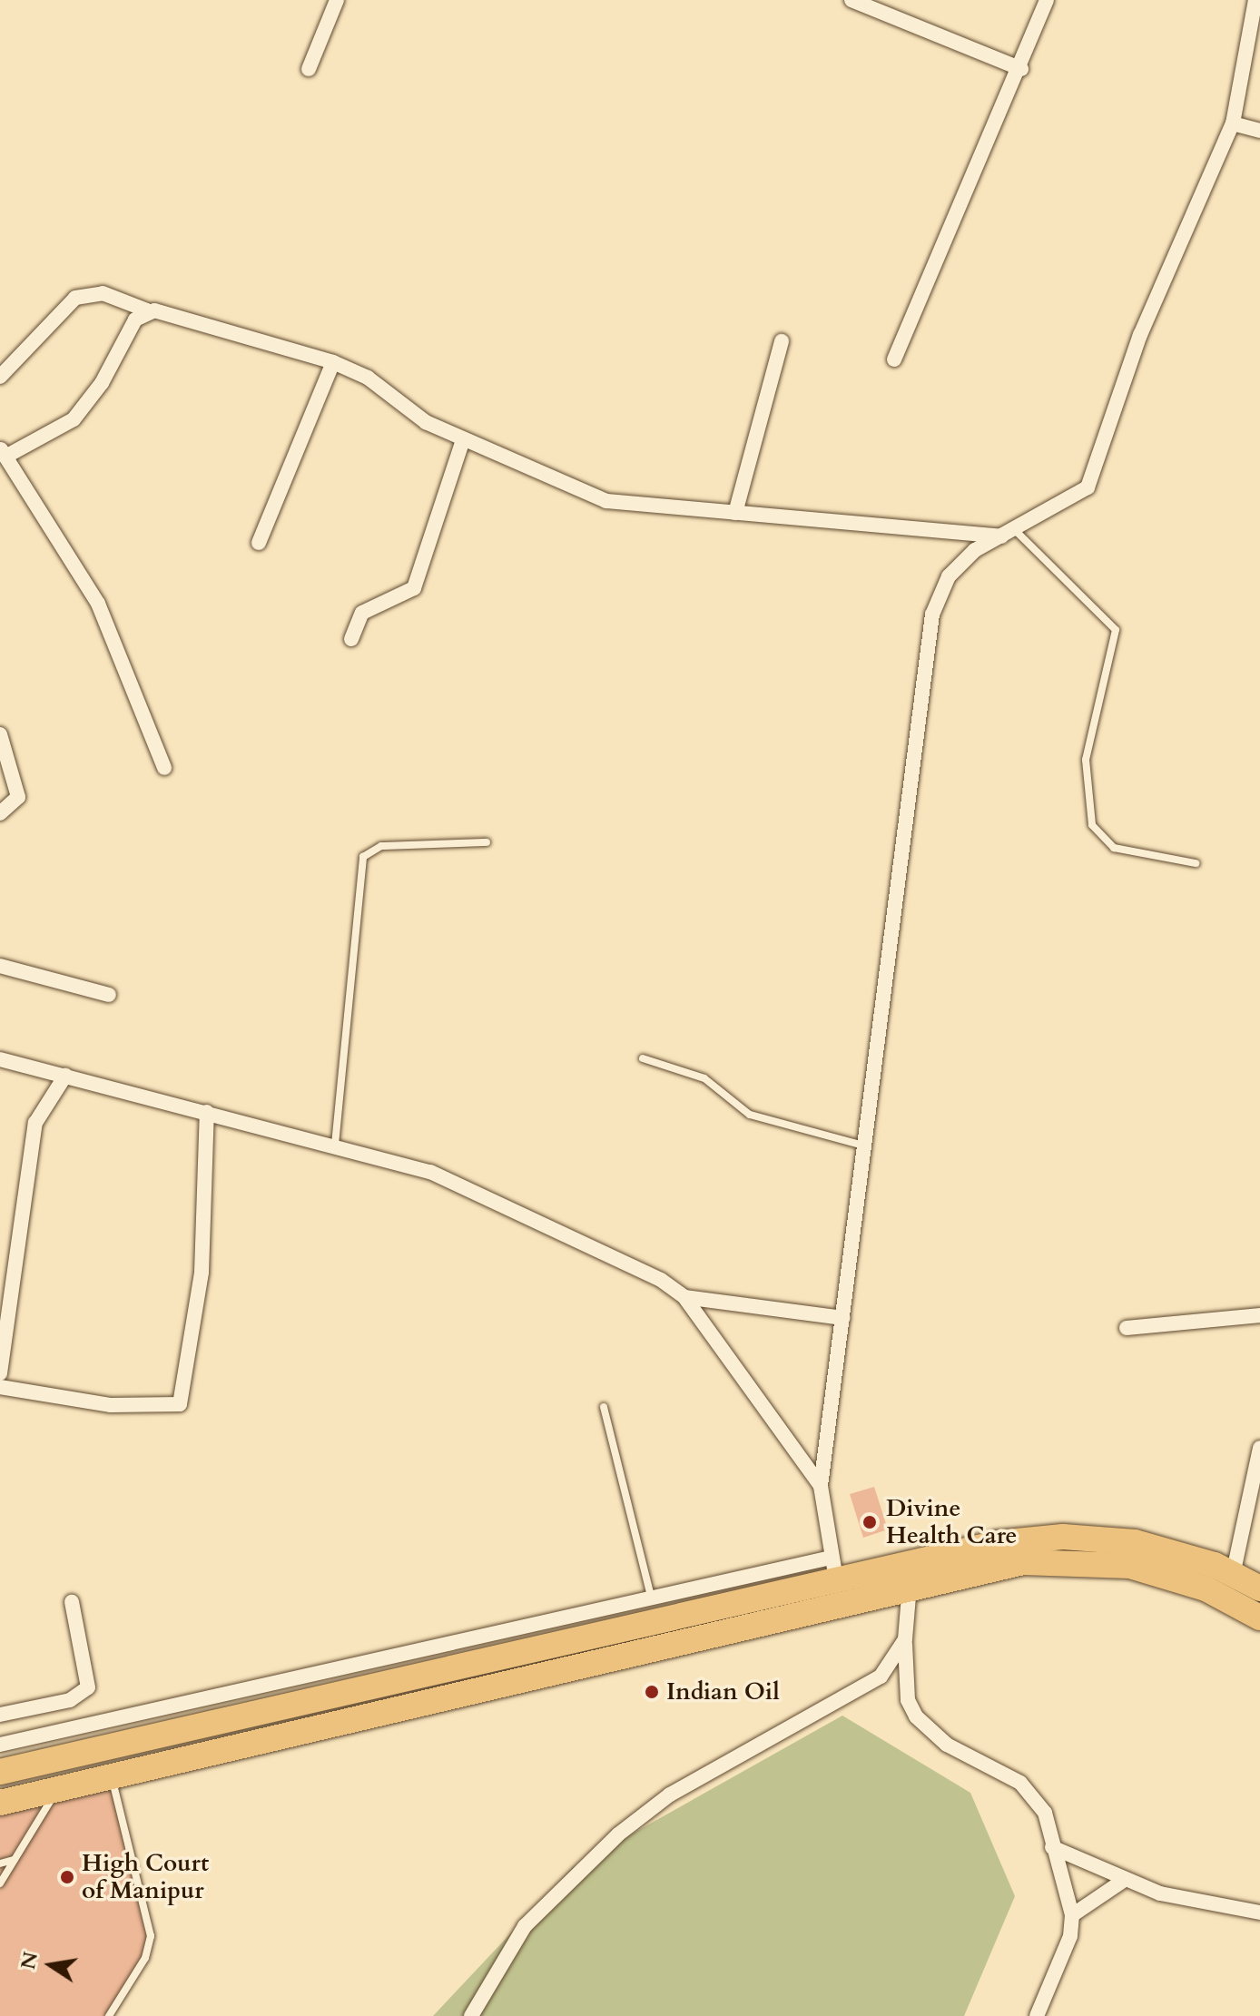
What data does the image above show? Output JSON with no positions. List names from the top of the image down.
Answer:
{
  "places": ["Divine Health Care", "Indian Oil", "High Court of Manipur"],
  "north": "left"
}
